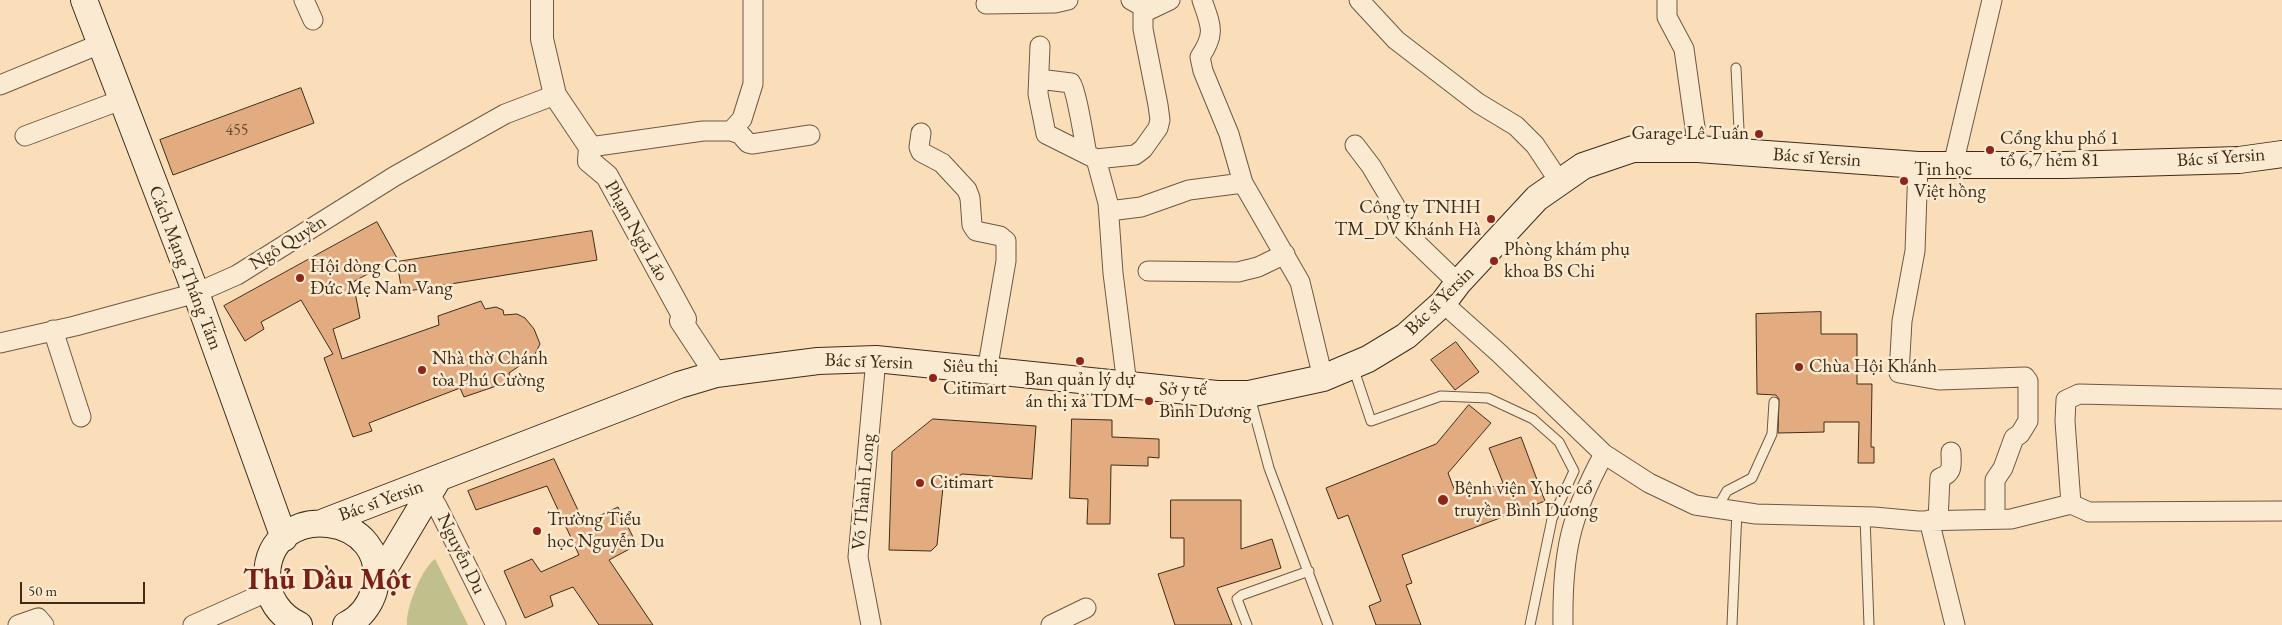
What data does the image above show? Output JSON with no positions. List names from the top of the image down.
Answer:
{
  "streets": {
    "main road": ["Bác sĩ Yersin", "Cách Mạng Tháng Tám"],
    "street": [
      "Phạm Ngũ Lão",
      "Ngô Quyền",
      "Võ Thành Long",
      "Nguyễn Du"
    ]
  },
  "crossings": [
    ["Bác sĩ Yersin", "Phạm Ngũ Lão"],
    ["Bác sĩ Yersin", "Cách Mạng Tháng Tám"],
    ["Bác sĩ Yersin", "Võ Thành Long"],
    ["Bác sĩ Yersin", "Nguyễn Du"],
    ["Phạm Ngũ Lão", "Ngô Quyền"],
    ["Ngô Quyền", "Cách Mạng Tháng Tám"]
  ],
  "districts": ["Thủ Dầu Một"],
  "places": [
    "Garage Lê Tuấn",
    "Cổng khu phố 1 tổ 6,7 hẻm 81",
    "Tin học Việt hồng",
    "Công ty TNHH TM_DV Khánh Hà",
    "Phòng khám phụ khoa BS Chi",
    "Hội dòng Con Đức Mẹ Nam Vang",
    "Ban quản lý dự án thị xả TDM",
    "Chùa Hội Khánh",
    "Nhà thờ Chánh tòa Phú Cường",
    "Siêu thị Citimart",
    "Sở y tế Bình Dương",
    "Citimart",
    "Bệnh viện Y học cổ truyền Bình Dương",
    "Trường Tiểu học Nguyễn Du"
  ],
  "house_numbers": ["455"],
  "scale_bar": "50 m"
}
